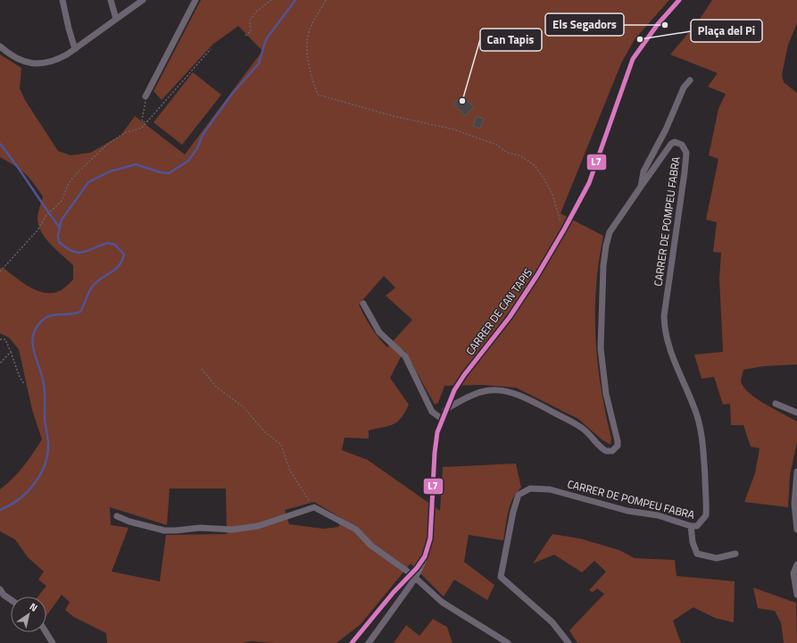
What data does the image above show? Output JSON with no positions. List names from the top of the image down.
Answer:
{
  "streets": {
    "street": ["CARRER DE POMPEU FABRA", "CARRER DE CAN TAPIS"]
  },
  "places": ["Els Segadors", "Plaça del Pi", "Can Tapis"],
  "lines": ["transit line L7"],
  "north": "top right"
}
